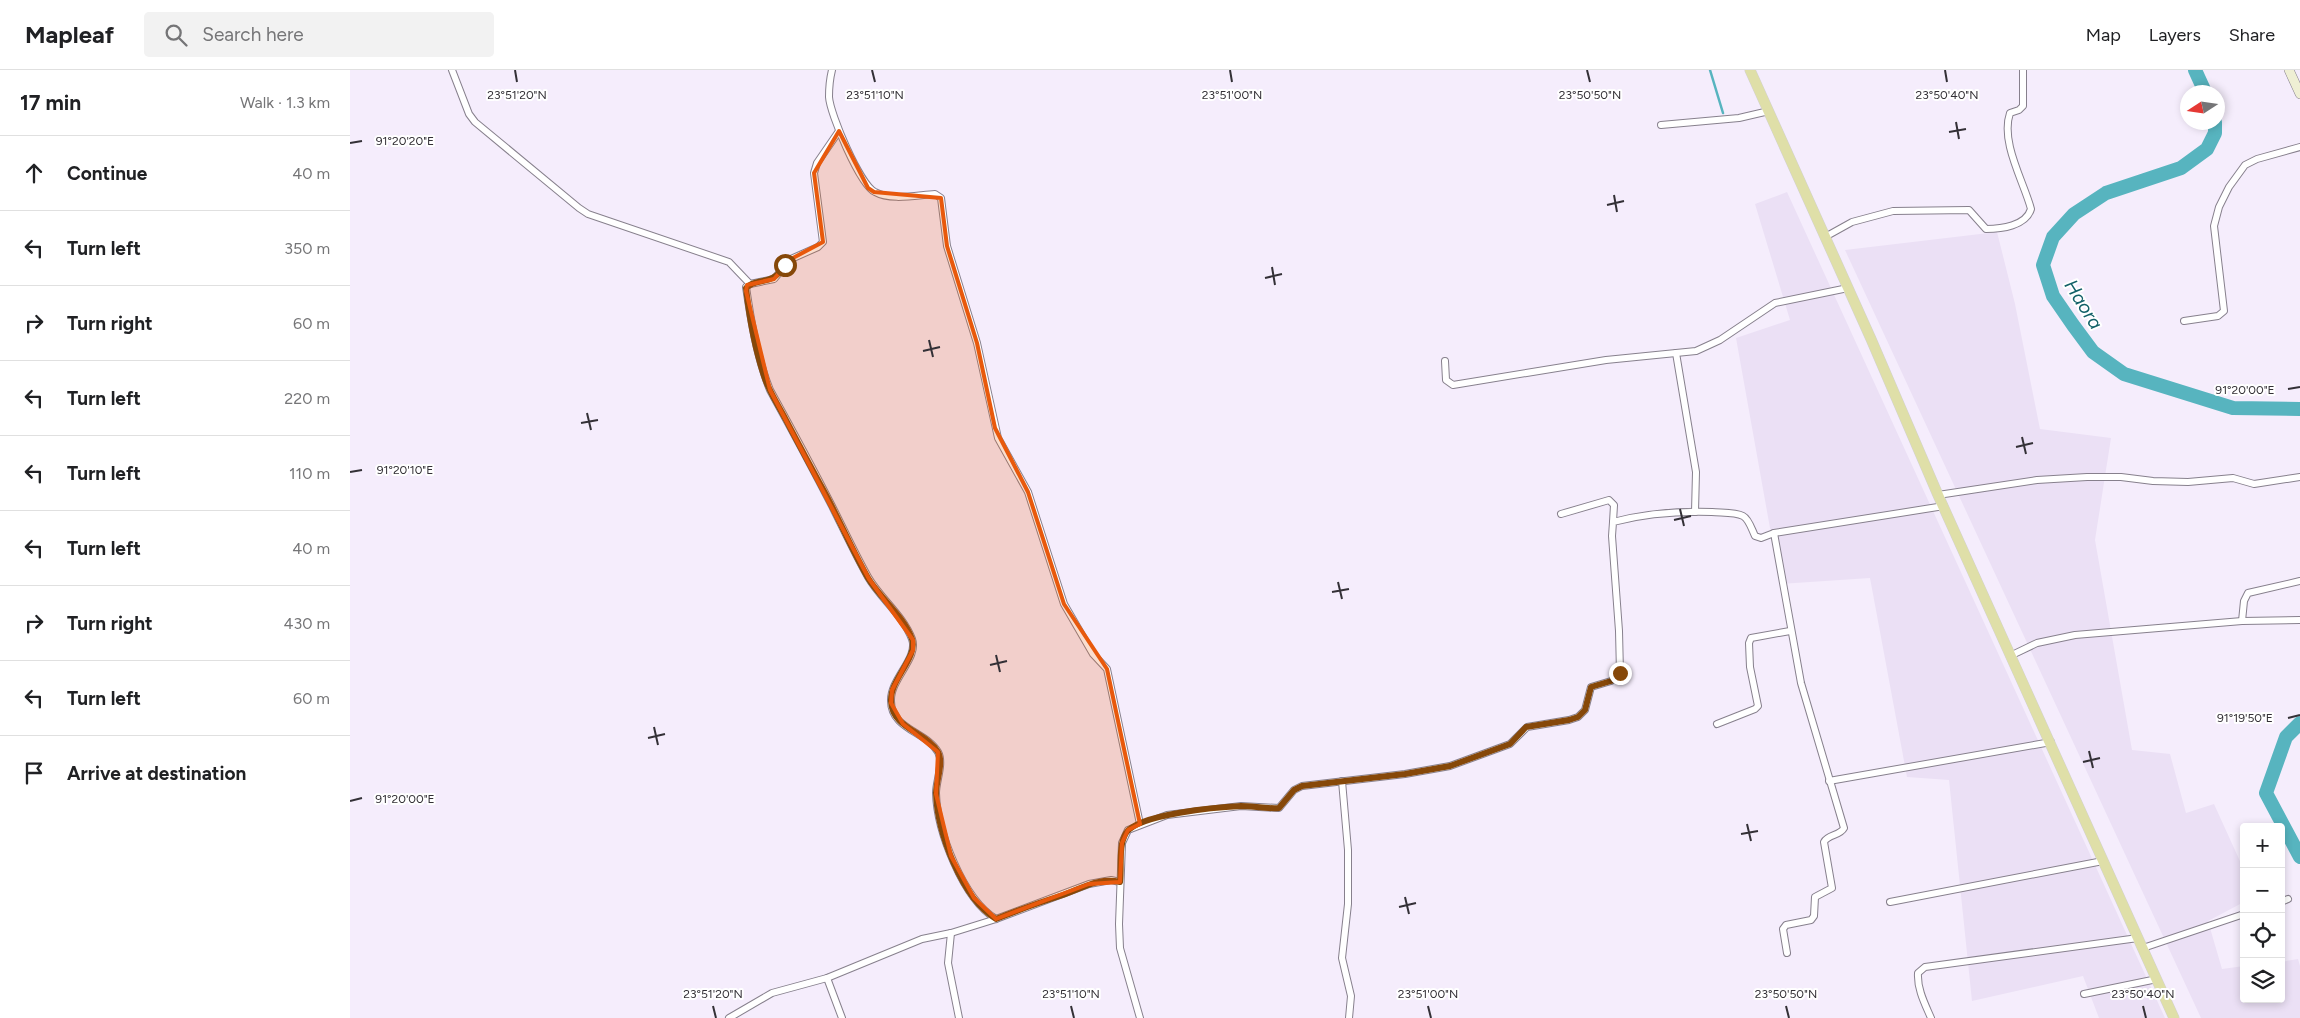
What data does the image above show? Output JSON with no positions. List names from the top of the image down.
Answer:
{
  "water": ["Haora"],
  "north": "left",
  "page": {
    "header": "Mapleaf",
    "search": "Search here",
    "nav": ["Map", "Layers", "Share"],
    "heading": ["17 min", "Walk · 1.3 km"],
    "list": [
      ["Continue", "40 m"],
      ["Turn left", "350 m"],
      ["Turn right", "60 m"],
      ["Turn left", "220 m"],
      ["Turn left", "110 m"],
      ["Turn left", "40 m"],
      ["Turn right", "430 m"],
      ["Turn left", "60 m"],
      "Arrive at destination"
    ],
    "map_buttons": ["+", "−"]
  },
  "coordinates": [
    "23°51'20\"N",
    "23°51'10\"N",
    "23°51'00\"N",
    "23°50'50\"N",
    "23°50'40\"N",
    "91°20'20\"E",
    "91°20'00\"E",
    "91°20'10\"E",
    "91°19'50\"E"
  ]
}
